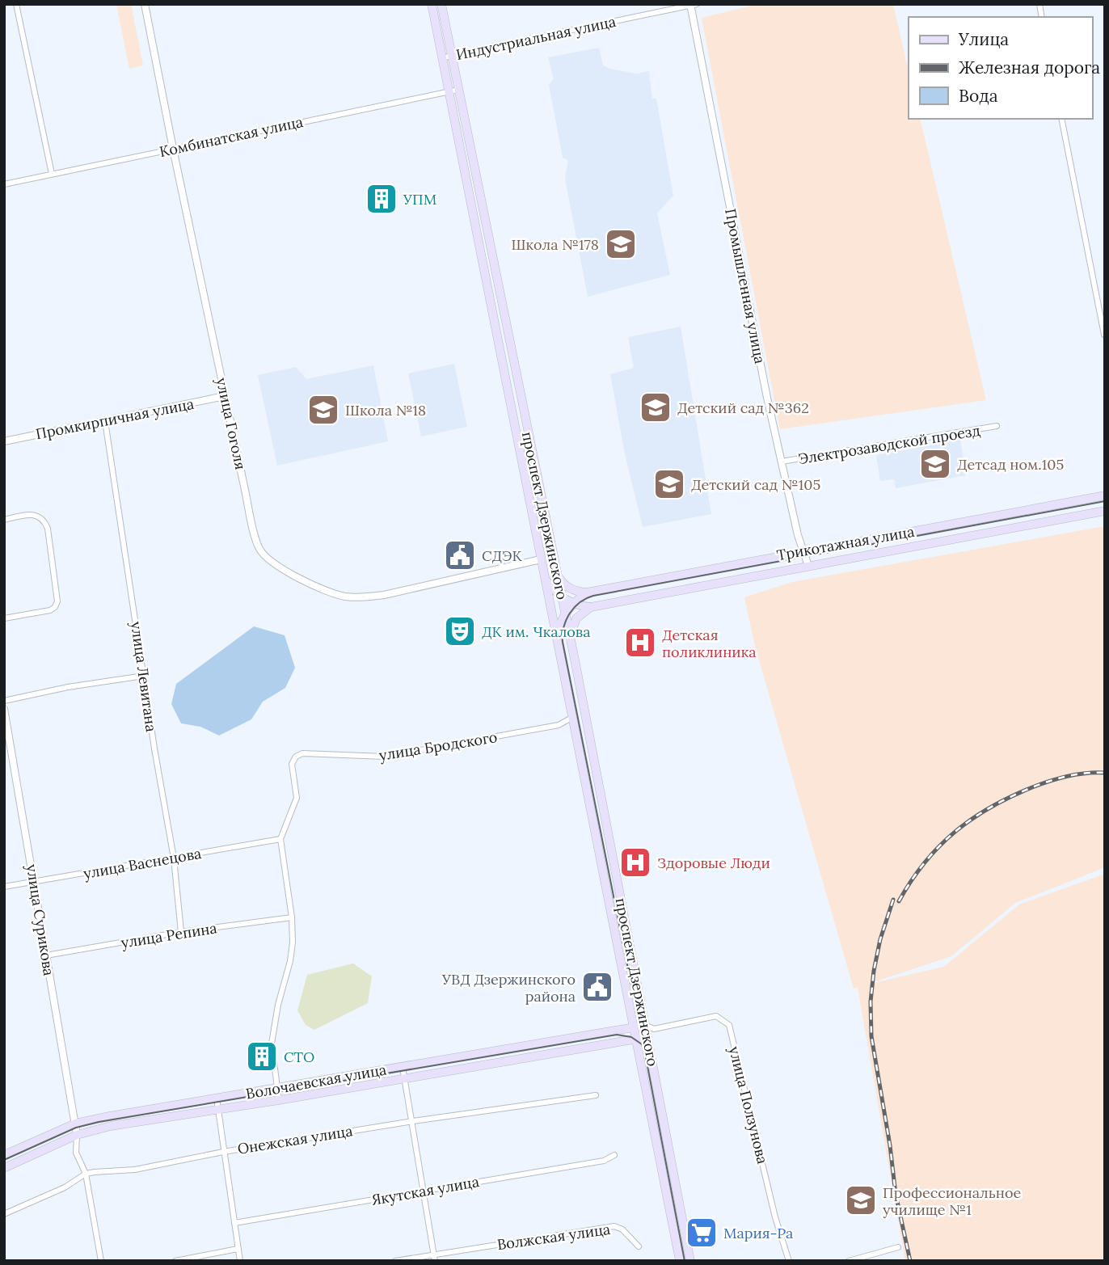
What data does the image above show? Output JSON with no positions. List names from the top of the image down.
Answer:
{
  "streets": {
    "main road": ["проспект Дзержинского", "Трикотажная улица", "Волочаевская улица"],
    "street": [
      "Индустриальная улица",
      "Комбинатская улица",
      "Промышленная улица",
      "Промкирпичная улица",
      "улица Гоголя",
      "Электрозаводской проезд",
      "улица Левитана",
      "улица Бродского",
      "улица Васнецова",
      "улица Сурикова",
      "улица Репина",
      "улица Ползунова",
      "Онежская улица",
      "Якутская улица",
      "Волжская улица"
    ]
  },
  "crossings": [
    ["Индустриальная улица", "Промышленная улица"],
    ["Индустриальная улица", "проспект Дзержинского"],
    ["Комбинатская улица", "улица Гоголя"],
    ["Комбинатская улица", "проспект Дзержинского"],
    ["Промышленная улица", "Электрозаводской проезд"],
    ["Промышленная улица", "Трикотажная улица"],
    ["Промкирпичная улица", "улица Гоголя"],
    ["Промкирпичная улица", "улица Левитана"],
    ["улица Гоголя", "проспект Дзержинского"],
    ["проспект Дзержинского", "улица Бродского"],
    ["проспект Дзержинского", "Волочаевская улица"],
    ["улица Левитана", "улица Васнецова"],
    ["улица Левитана", "улица Репина"],
    ["улица Бродского", "улица Васнецова"],
    ["улица Васнецова", "улица Сурикова"],
    ["улица Сурикова", "улица Репина"],
    ["улица Сурикова", "Волочаевская улица"]
  ],
  "places": {
    "building": ["УПМ", "СТО"],
    "school or university": [
      "Школа №178",
      "Детский сад №362",
      "Школа №18",
      "Детсад ном.105",
      "Детский сад №105",
      "Профессиональное училище №1"
    ],
    "public building": ["СДЭК", "УВД Дзержинского района"],
    "theatre": ["ДК им. Чкалова"],
    "hospital": ["Детская поликлиника", "Здоровые Люди"],
    "supermarket": ["Мария-Ра"]
  },
  "legend": ["Улица", "Железная дорога", "Вода"]
}
